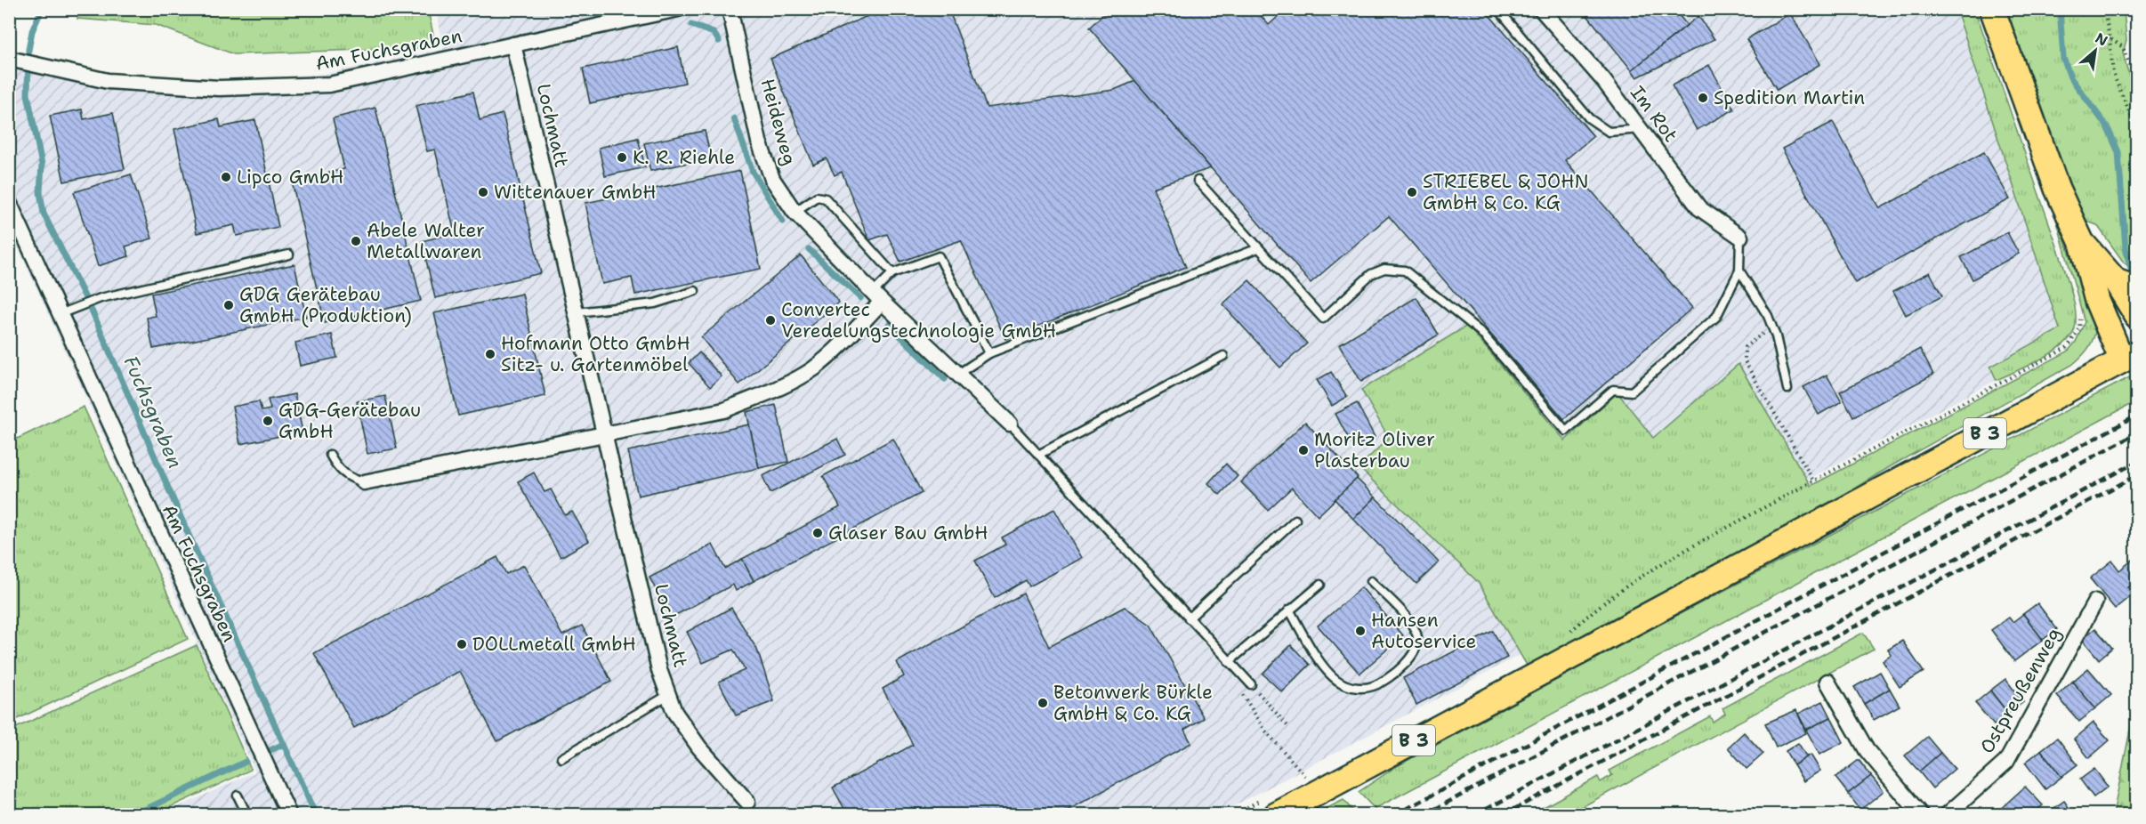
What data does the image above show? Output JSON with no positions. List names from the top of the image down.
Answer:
{
  "streets": {
    "main road": ["B 3"],
    "street": [
      "Am Fuchsgraben",
      "Im Rot",
      "Heideweg",
      "Lochmatt",
      "Ostpreußenweg"
    ]
  },
  "crossings": [
    ["Am Fuchsgraben", "Lochmatt"]
  ],
  "water": ["Fuchsgraben"],
  "places": [
    "Spedition Martin",
    "K. R. Riehle",
    "Lipco GmbH",
    "Wittenauer GmbH",
    "STRIEBEL & JOHN GmbH & Co. KG",
    "Abele Walter Metallwaren",
    "GDG Gerätebau GmbH (Produktion)",
    "Convertec Veredelungstechnologie GmbH",
    "Hofmann Otto GmbH Sitz- u. Gartenmöbel",
    "GDG-Gerätebau GmbH",
    "Moritz Oliver Plasterbau",
    "Glaser Bau GmbH",
    "Hansen Autoservice",
    "DOLLmetall GmbH",
    "Betonwerk Bürkle GmbH & Co. KG"
  ],
  "north": "top right"
}
